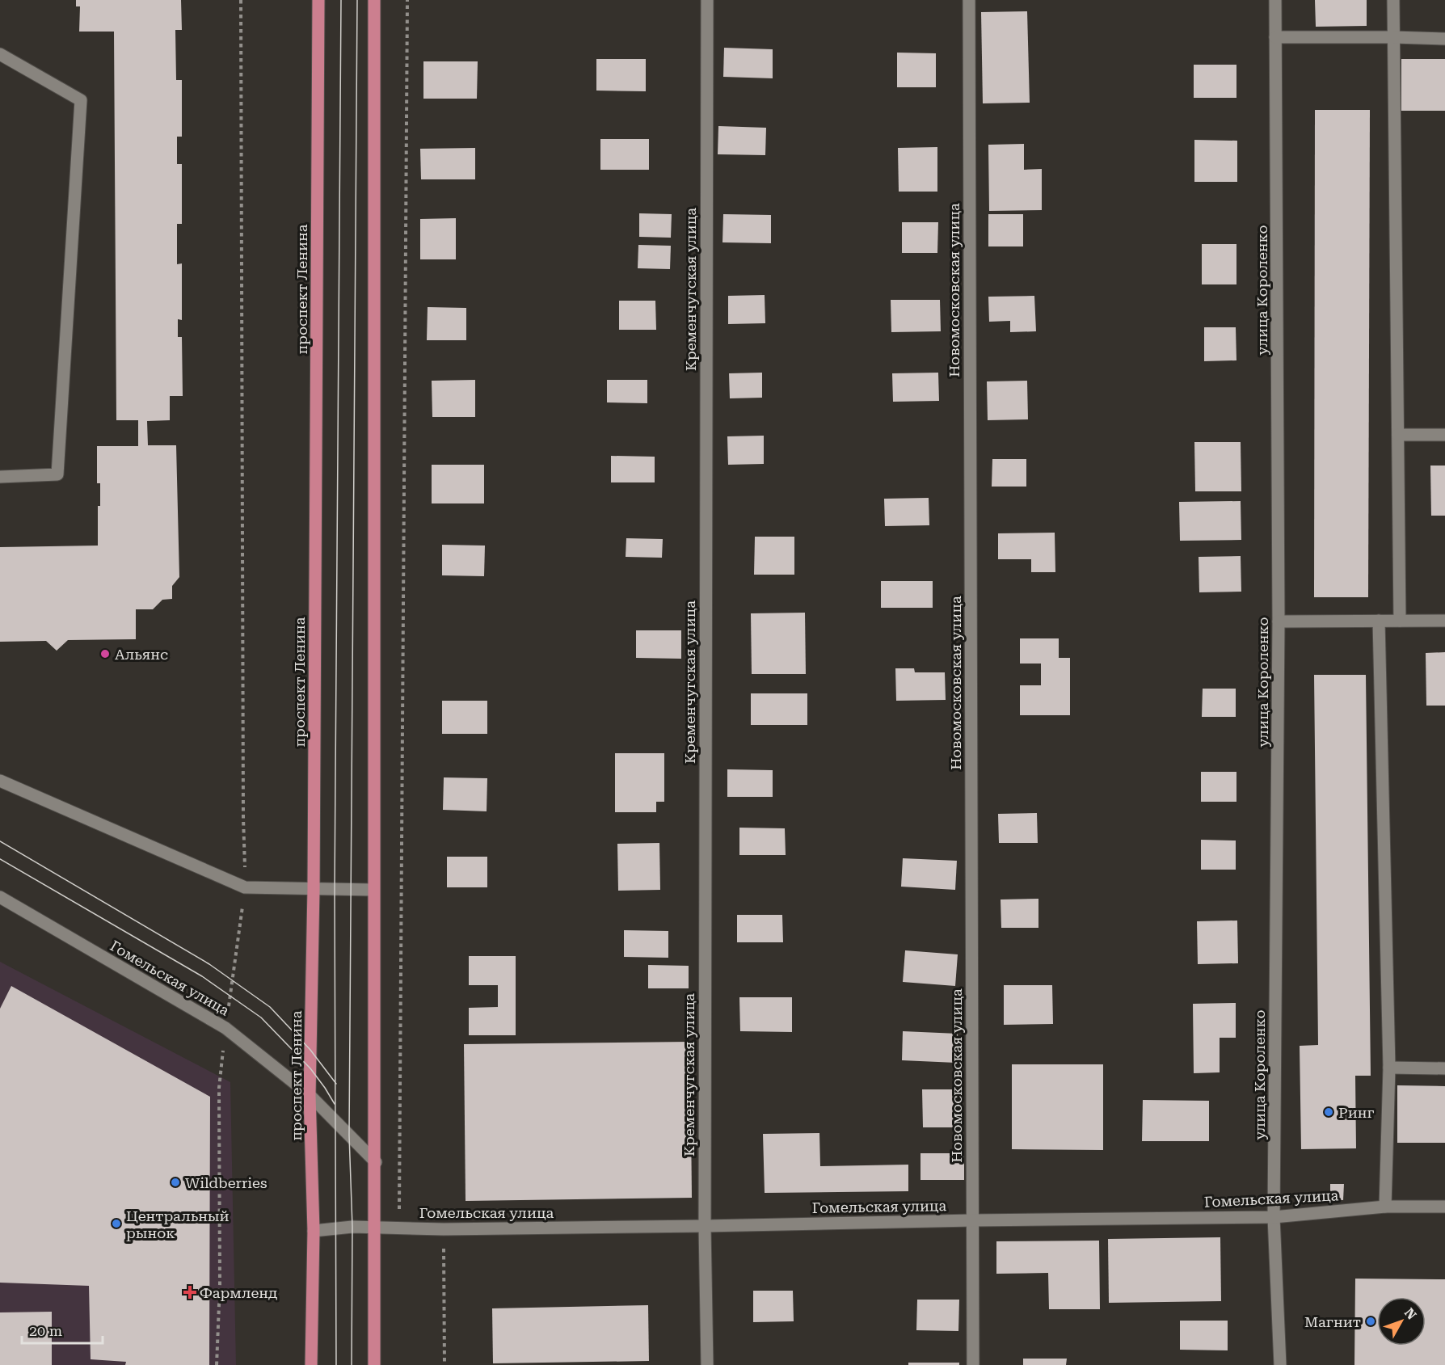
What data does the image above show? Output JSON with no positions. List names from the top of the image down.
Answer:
{
  "streets": {
    "main road": ["проспект Ленина"],
    "street": [
      "Кременчугская улица",
      "Новомосковская улица",
      "улица Короленко",
      "Гомельская улица"
    ]
  },
  "crossings": [
    ["проспект Ленина", "Гомельская улица"],
    ["Кременчугская улица", "Гомельская улица"],
    ["Новомосковская улица", "Гомельская улица"],
    ["улица Короленко", "Гомельская улица"]
  ],
  "places": {
    "other": [
      "Альянс",
      "Ринг",
      "Wildberries",
      "Центральный рынок",
      "Магнит"
    ],
    "health": ["Фармленд"]
  },
  "scale_bar": "20 m",
  "north": "top right"
}
